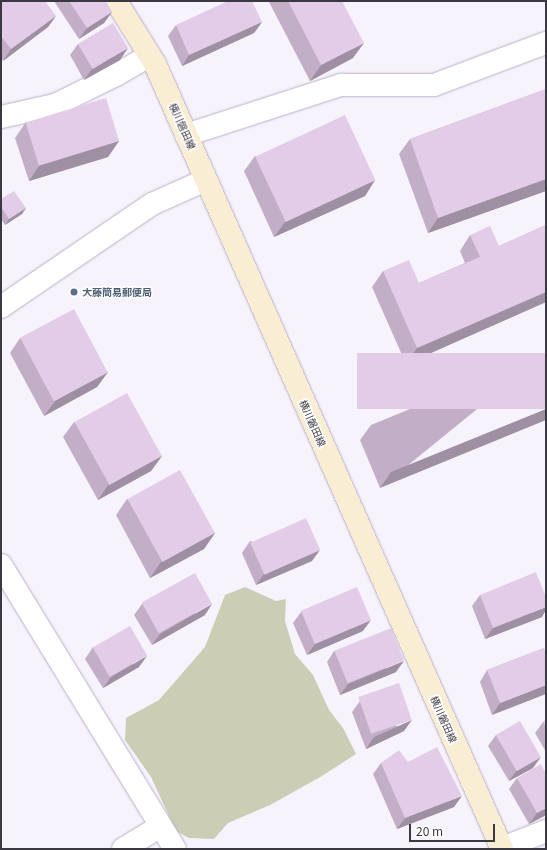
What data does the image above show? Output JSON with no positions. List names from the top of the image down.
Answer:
{
  "streets": {
    "main road": ["横川磐田線"]
  },
  "places": ["大藤簡易郵便局"],
  "scale_bar": "20 m"
}
